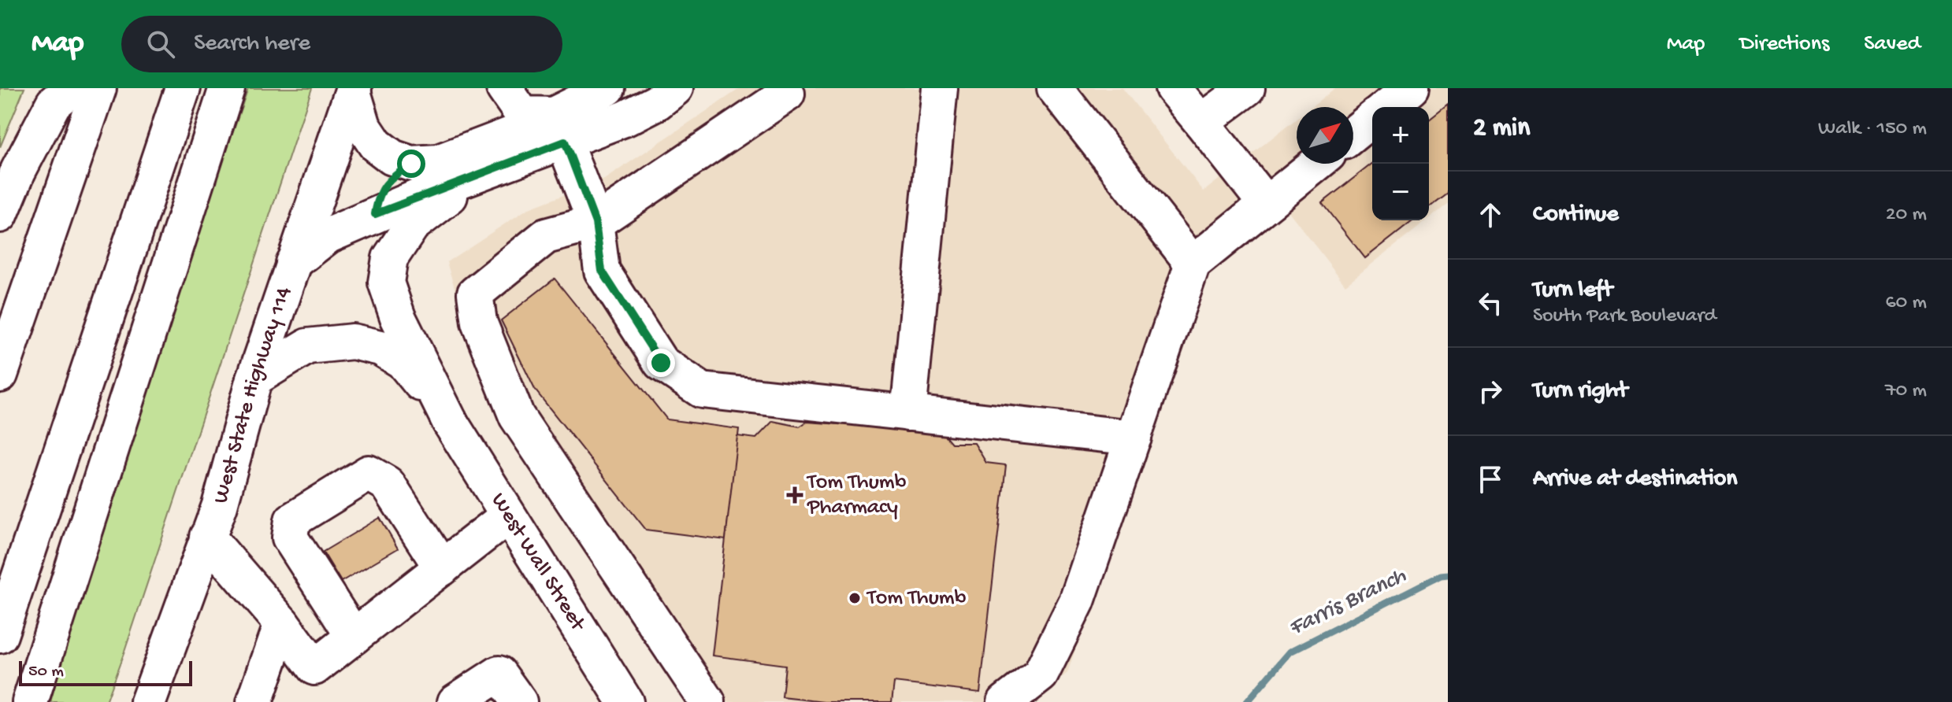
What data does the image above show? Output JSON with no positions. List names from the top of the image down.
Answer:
{
  "streets": {
    "main road": ["West State Highway 114", "West Wall Street"]
  },
  "water": ["Farris Branch"],
  "places": {
    "health": ["Tom Thumb Pharmacy"],
    "other": ["Tom Thumb"]
  },
  "scale_bar": "50 m",
  "north": "top right",
  "page": {
    "header": "Map",
    "search": "Search here",
    "nav": ["Map", "Directions", "Saved"],
    "heading": ["2 min", "Walk · 150 m"],
    "map_buttons": ["+", "−"],
    "list": [
      ["Continue", "20 m"],
      ["Turn left", "South Park Boulevard", "60 m"],
      ["Turn right", "70 m"],
      "Arrive at destination"
    ],
    "scale": "50 m"
  }
}
